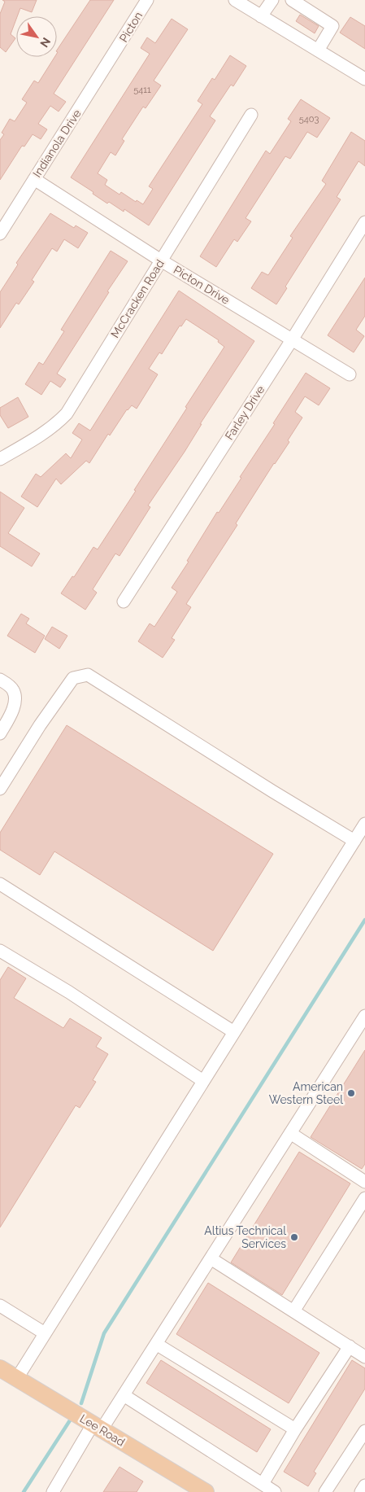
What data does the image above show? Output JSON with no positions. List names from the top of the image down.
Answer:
{
  "streets": {
    "main road": ["Lee Road"],
    "street": [
      "Picton",
      "Indianola Drive",
      "Picton Drive",
      "McCracken Road",
      "Farley Drive"
    ]
  },
  "crossings": [
    ["Picton", "Indianola Drive"],
    ["Indianola Drive", "Picton Drive"],
    ["Picton Drive", "McCracken Road"],
    ["Picton Drive", "Farley Drive"]
  ],
  "places": ["American Western Steel", "Altius Technical Services"],
  "house_numbers": ["5411", "5403"],
  "north": "bottom right"
}
